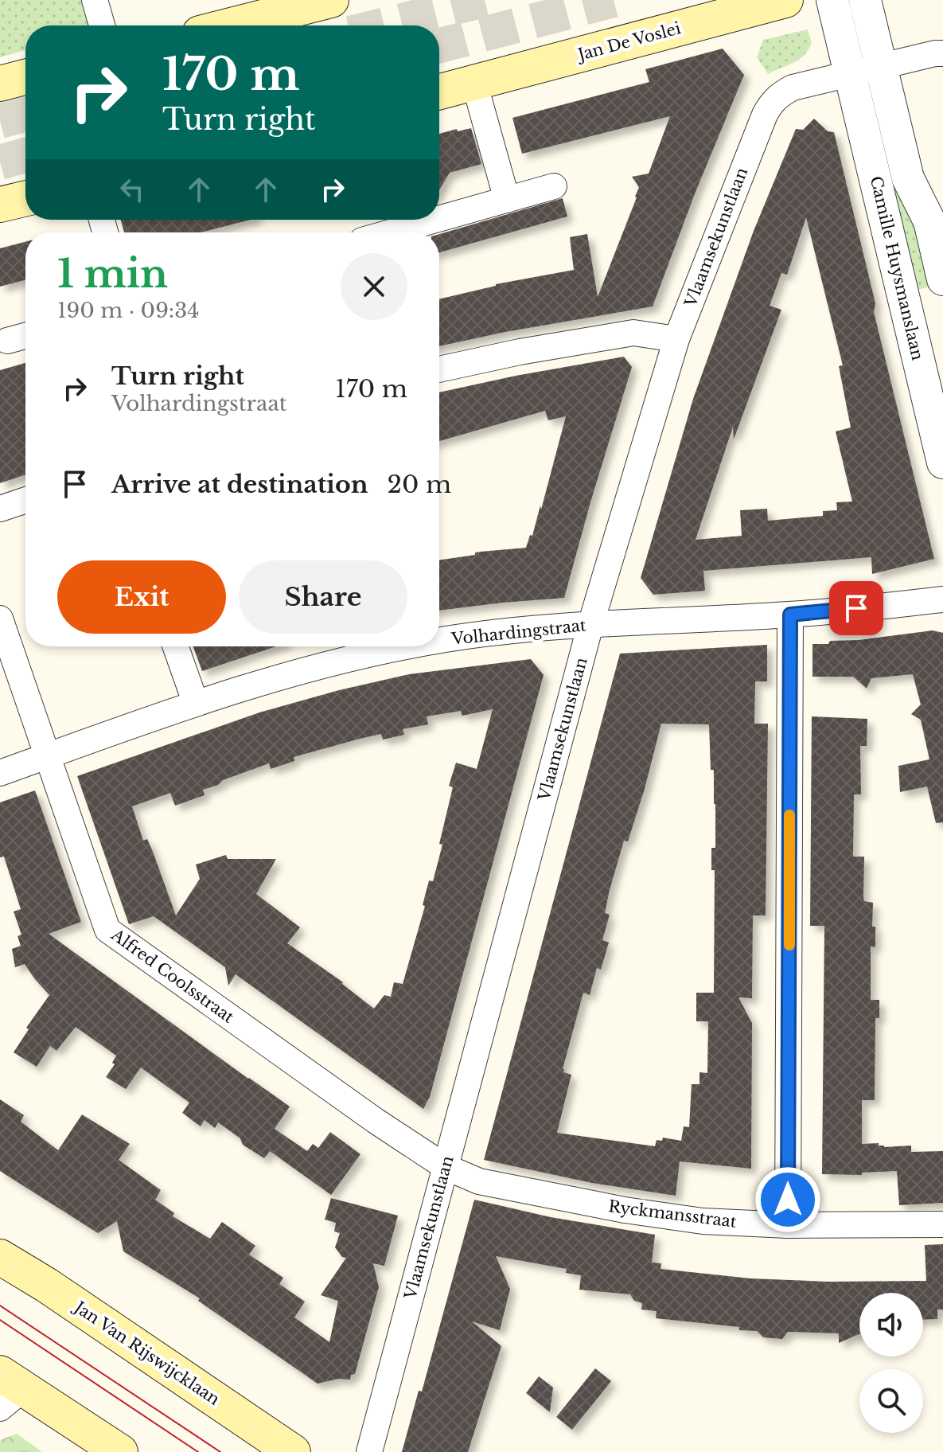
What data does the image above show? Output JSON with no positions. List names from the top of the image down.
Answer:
{
  "streets": {
    "main road": ["Jan De Voslei", "Jan Van Rijswijcklaan"],
    "street": [
      "Vlaamsekunstlaan",
      "Camille Huysmanslaan",
      "Volhardingstraat",
      "Alfred Coolsstraat",
      "Ryckmansstraat"
    ]
  },
  "crossings": [
    ["Vlaamsekunstlaan", "Camille Huysmanslaan"],
    ["Vlaamsekunstlaan", "Volhardingstraat"],
    ["Vlaamsekunstlaan", "Alfred Coolsstraat"],
    ["Vlaamsekunstlaan", "Ryckmansstraat"],
    ["Volhardingstraat", "Alfred Coolsstraat"],
    ["Alfred Coolsstraat", "Ryckmansstraat"]
  ],
  "page": {
    "turn": ["170 m", "Turn right"],
    "heading": ["1 min", "190 m · 09:34"],
    "list": [
      {
        "name": "Turn right",
        "note": "Volhardingstraat",
        "value": "170 m"
      },
      {
        "name": "Arrive at destination",
        "value": "20 m"
      }
    ],
    "buttons": ["Exit", "Share"]
  }
}
